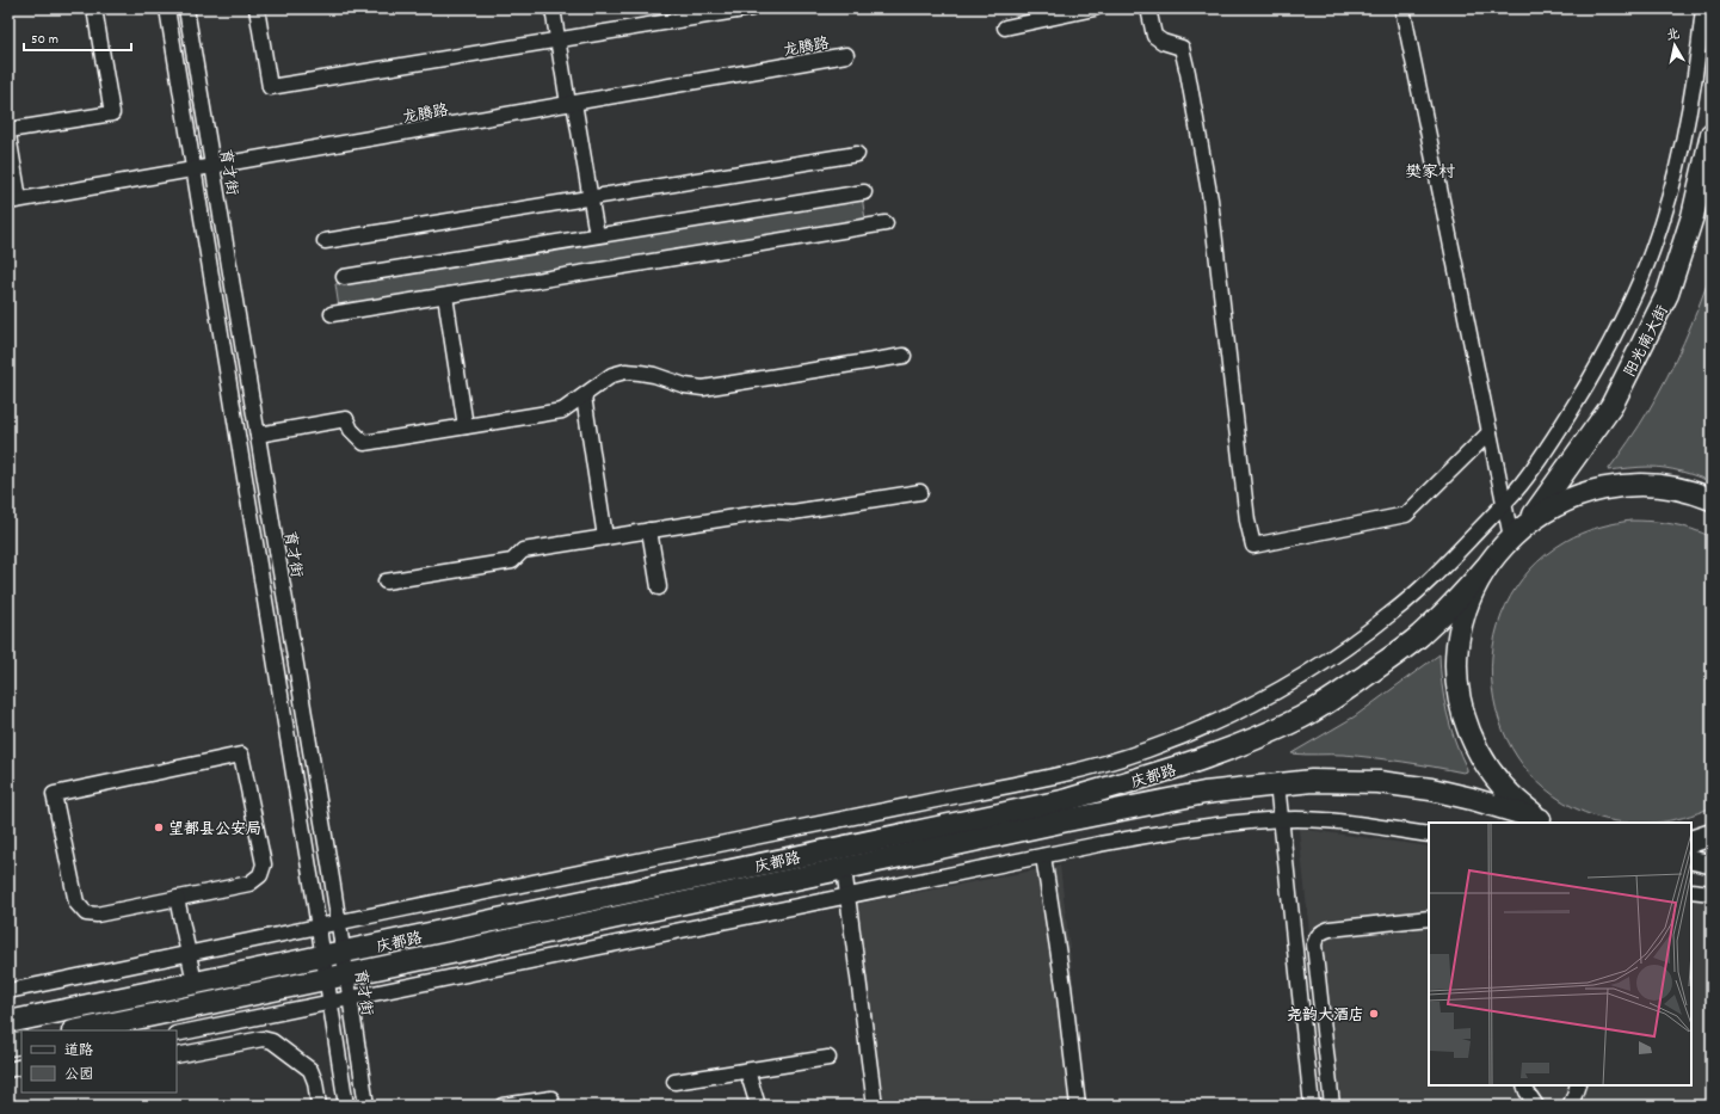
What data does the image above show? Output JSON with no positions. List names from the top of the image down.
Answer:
{
  "streets": {
    "highway": ["阳光南大街", "庆都路"],
    "street": ["龙腾路", "育才街"]
  },
  "crossings": [
    ["龙腾路", "育才街"],
    ["育才街", "庆都路"]
  ],
  "districts": ["樊家村"],
  "places": ["望都县公安局", "尧韵大酒店"],
  "legend": ["道路", "公园"],
  "scale_bar": "50 m",
  "north": "top"
}
